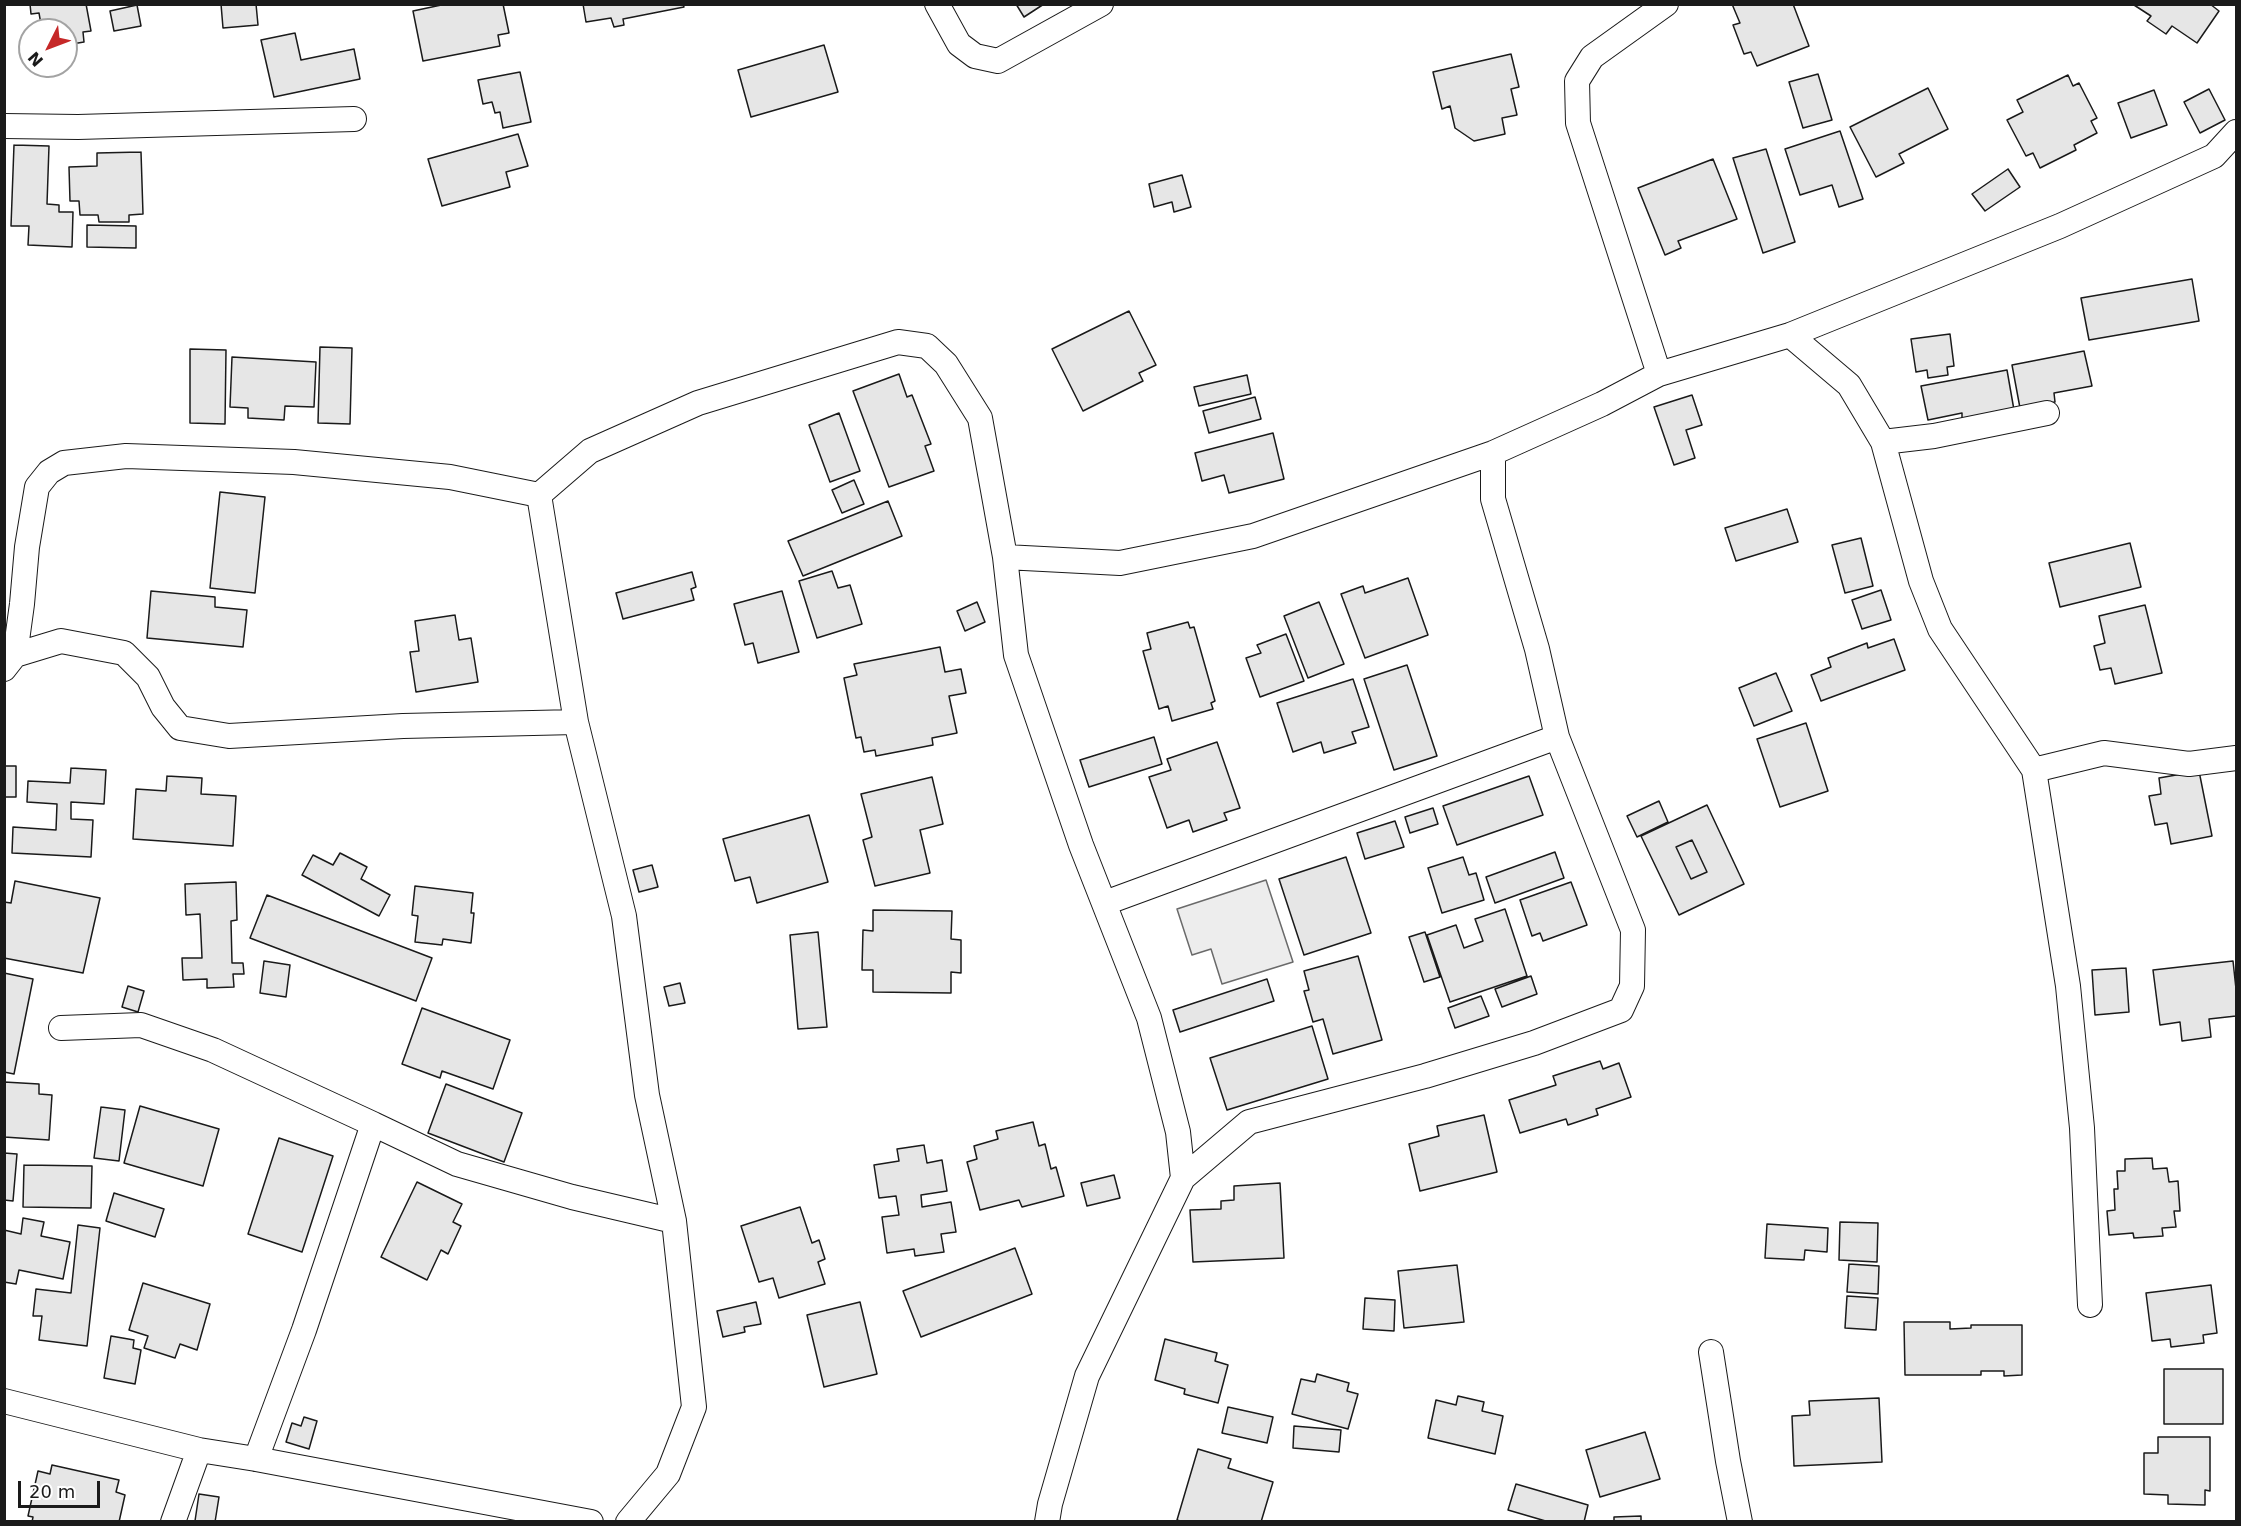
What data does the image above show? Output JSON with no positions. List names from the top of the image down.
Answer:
{
  "scale_bar": "20 m",
  "north": "bottom left"
}
